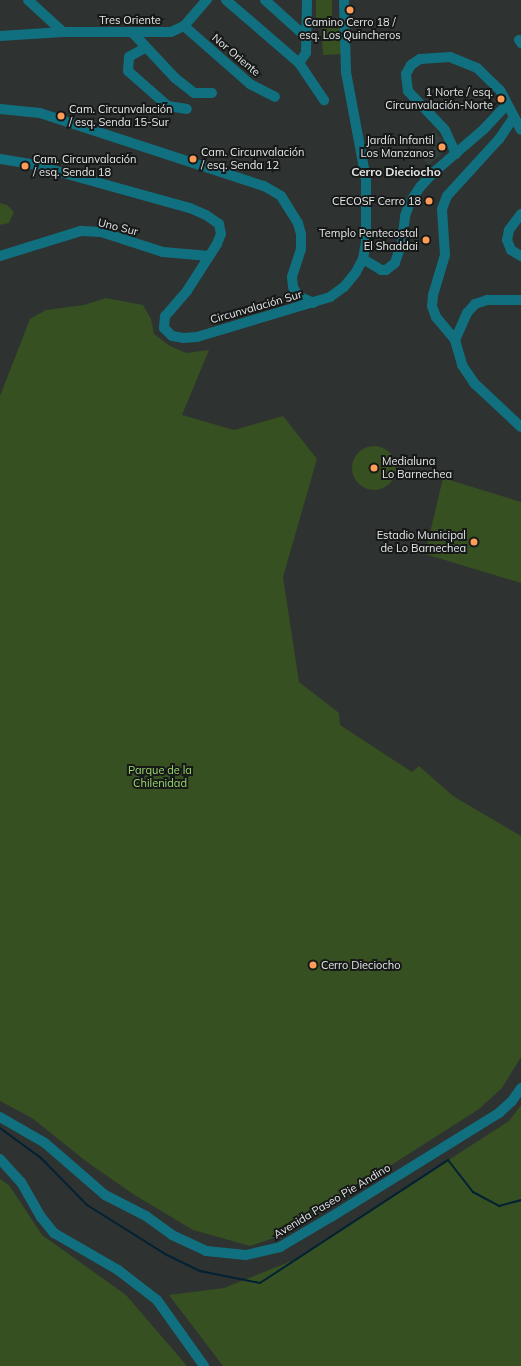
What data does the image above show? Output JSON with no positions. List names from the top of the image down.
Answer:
{
  "streets": {
    "street": [
      "Tres Oriente",
      "Nor Oriente",
      "Uno Sur",
      "Circunvalación Sur",
      "Avenida Paseo Pie Andino"
    ]
  },
  "crossings": [
    ["Tres Oriente", "Nor Oriente"],
    ["Uno Sur", "Circunvalación Sur"]
  ],
  "districts": ["Cerro Dieciocho"],
  "parks": ["Parque de la Chilenidad"],
  "places": [
    "Camino Cerro 18 / esq. Los Quincheros",
    "1 Norte / esq. Circunvalación-Norte",
    "Cam. Circunvalación / esq. Senda 15-Sur",
    "Jardín Infantil Los Manzanos",
    "Cam. Circunvalación / esq. Senda 12",
    "Cam. Circunvalación / esq. Senda 18",
    "CECOSF Cerro 18",
    "Templo Pentecostal El Shaddai",
    "Medialuna Lo Barnechea",
    "Estadio Municipal de Lo Barnechea",
    "Cerro Dieciocho"
  ]
}
